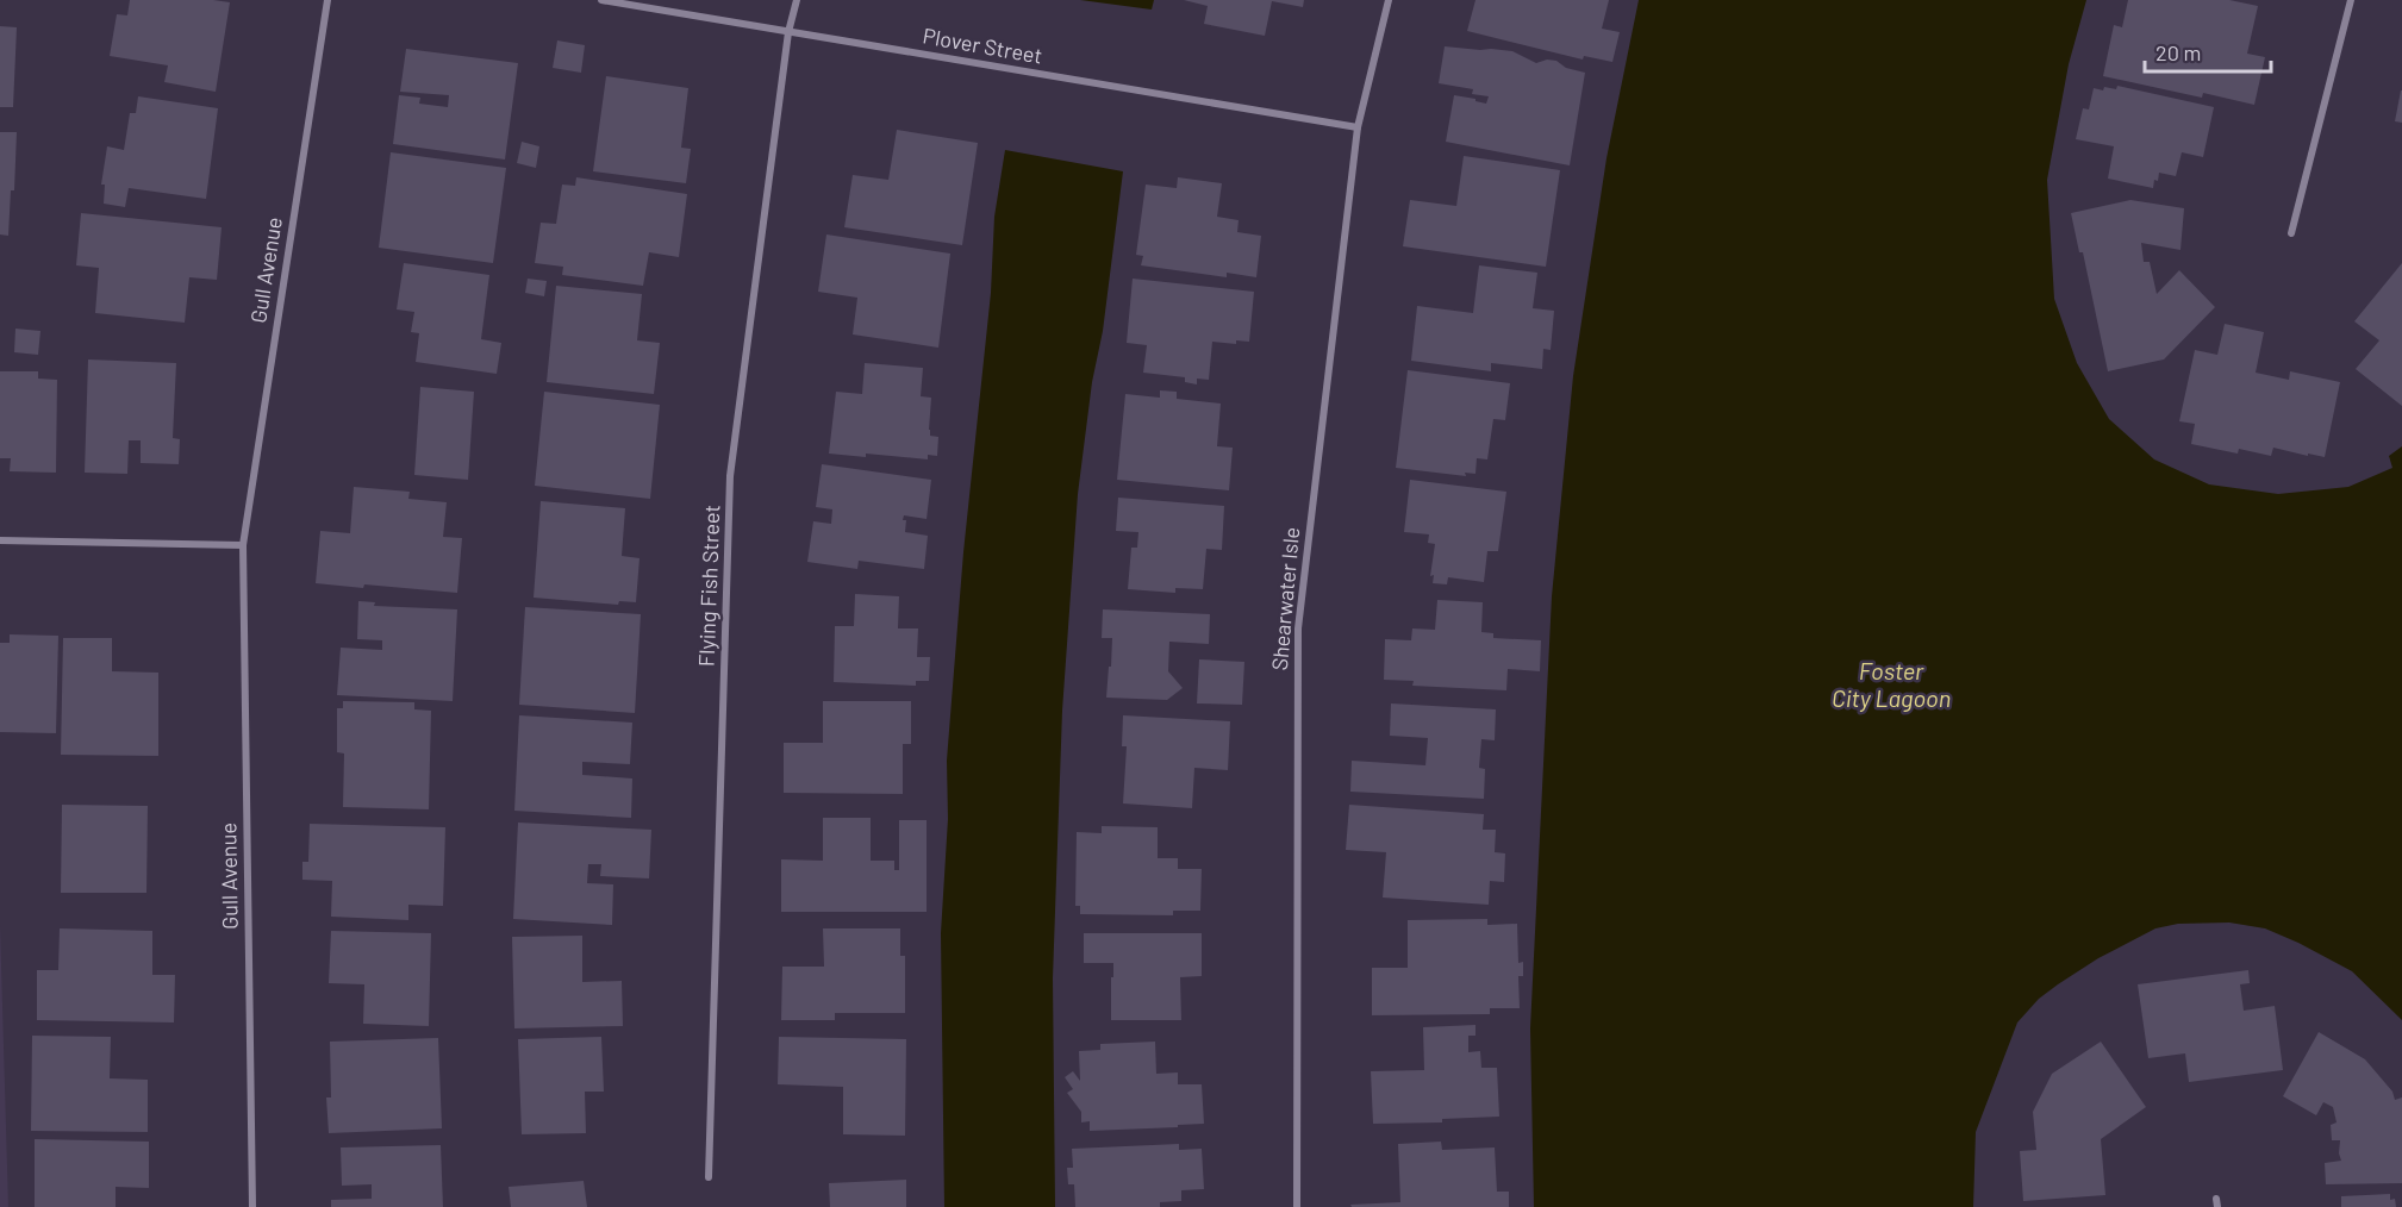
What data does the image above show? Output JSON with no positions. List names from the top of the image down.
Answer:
{
  "streets": {
    "street": [
      "Plover Street",
      "Gull Avenue",
      "Flying Fish Street",
      "Shearwater Isle"
    ]
  },
  "crossings": [
    ["Plover Street", "Flying Fish Street"],
    ["Plover Street", "Shearwater Isle"]
  ],
  "water": ["Foster City Lagoon"],
  "scale_bar": "20 m"
}
